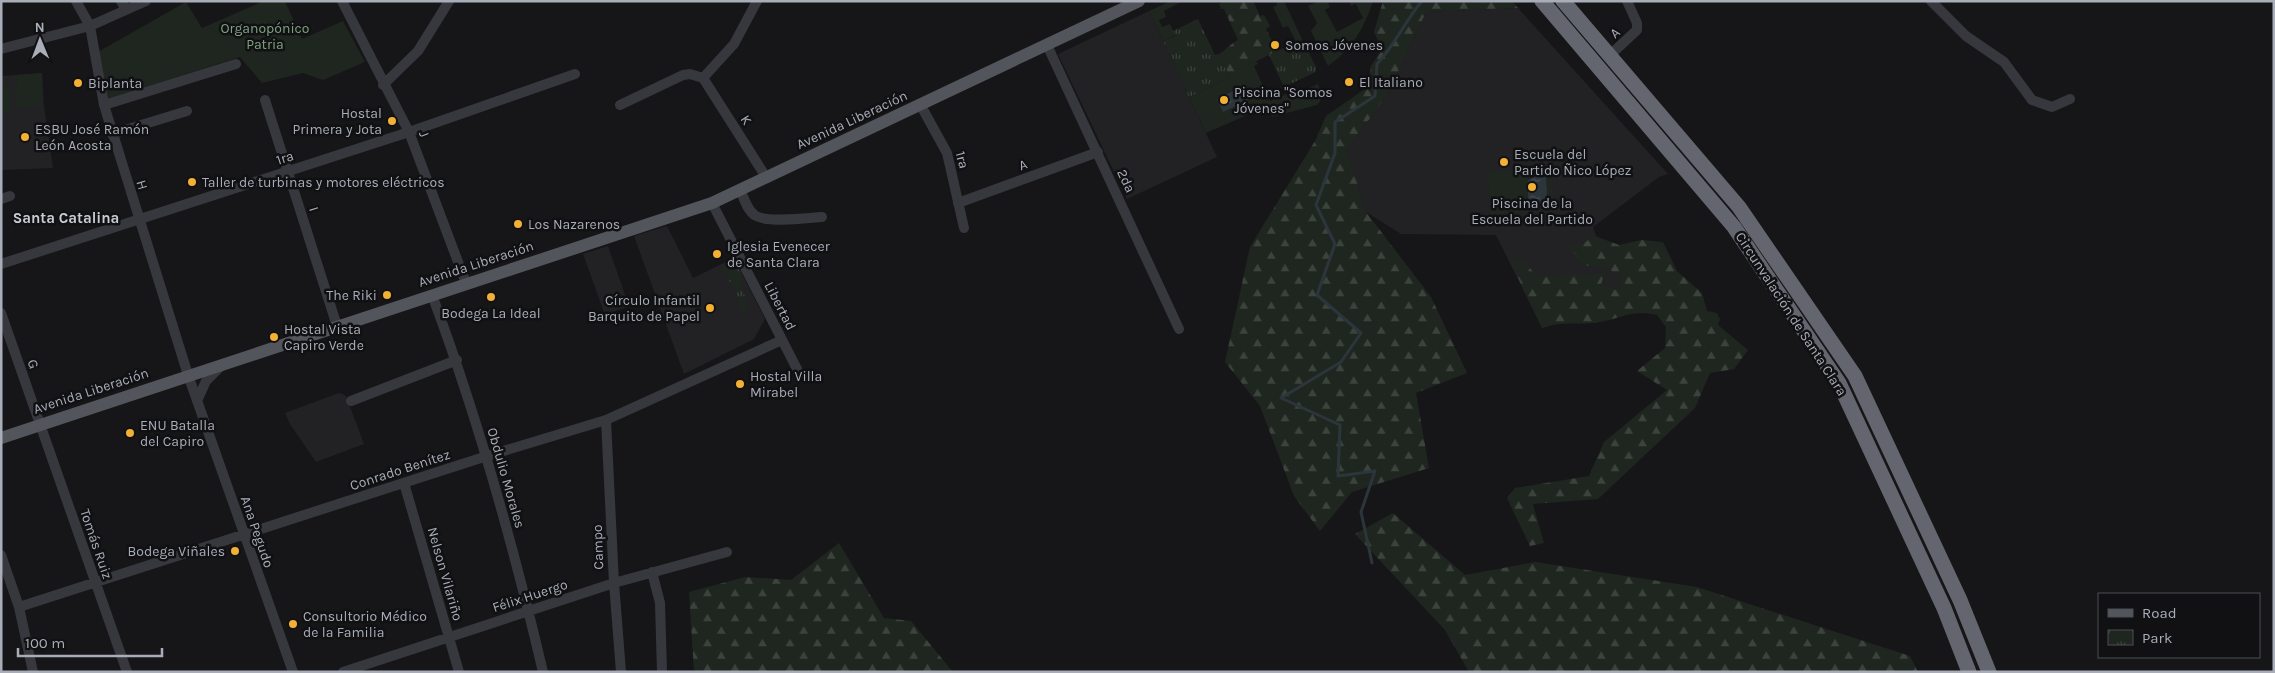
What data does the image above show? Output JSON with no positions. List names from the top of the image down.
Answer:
{
  "streets": {
    "highway": ["Circunvalación de Santa Clara"],
    "main road": ["Avenida Liberación"],
    "street": [
      "A",
      "K",
      "J",
      "1ra",
      "2da",
      "H",
      "I",
      "Libertad",
      "G",
      "Conrado Benítez",
      "Obdulio Morales",
      "Ana Pegudo",
      "Tomás Ruiz",
      "Campo",
      "Nelson Vilariño",
      "Félix Huergo"
    ]
  },
  "crossings": [
    ["A", "1ra"],
    ["A", "2da"],
    ["A", "Circunvalación de Santa Clara"],
    ["K", "Avenida Liberación"],
    ["Avenida Liberación", "J"],
    ["Avenida Liberación", "1ra"],
    ["Avenida Liberación", "2da"],
    ["Avenida Liberación", "H"],
    ["Avenida Liberación", "I"],
    ["Avenida Liberación", "Libertad"],
    ["Avenida Liberación", "G"],
    ["Avenida Liberación", "Obdulio Morales"],
    ["Avenida Liberación", "Ana Pegudo"],
    ["Avenida Liberación", "Tomás Ruiz"],
    ["J", "1ra"],
    ["1ra", "H"],
    ["1ra", "I"],
    ["H", "Ana Pegudo"],
    ["Libertad", "Conrado Benítez"],
    ["G", "Tomás Ruiz"],
    ["Conrado Benítez", "Obdulio Morales"],
    ["Conrado Benítez", "Ana Pegudo"],
    ["Conrado Benítez", "Tomás Ruiz"],
    ["Conrado Benítez", "Campo"],
    ["Conrado Benítez", "Nelson Vilariño"],
    ["Obdulio Morales", "Félix Huergo"],
    ["Campo", "Félix Huergo"],
    ["Nelson Vilariño", "Félix Huergo"]
  ],
  "districts": ["Santa Catalina"],
  "parks": ["Organopónico Patria"],
  "places": [
    "Somos Jóvenes",
    "El Italiano",
    "Biplanta",
    "Piscina \"Somos Jóvenes\"",
    "Hostal Primera y Jota",
    "ESBU José Ramón León Acosta",
    "Escuela del Partido Ñico López",
    "Taller de turbinas y motores eléctricos",
    "Piscina de la Escuela del Partido",
    "Los Nazarenos",
    "Iglesia Evenecer de Santa Clara",
    "The Riki",
    "Bodega La Ideal",
    "Círculo Infantil Barquito de Papel",
    "Hostal Vista Capiro Verde",
    "Hostal Villa Mirabel",
    "ENU Batalla del Capiro",
    "Bodega Viñales",
    "Consultorio Médico de la Familia"
  ],
  "legend": ["Road", "Park"],
  "scale_bar": "100 m",
  "north": "top"
}
